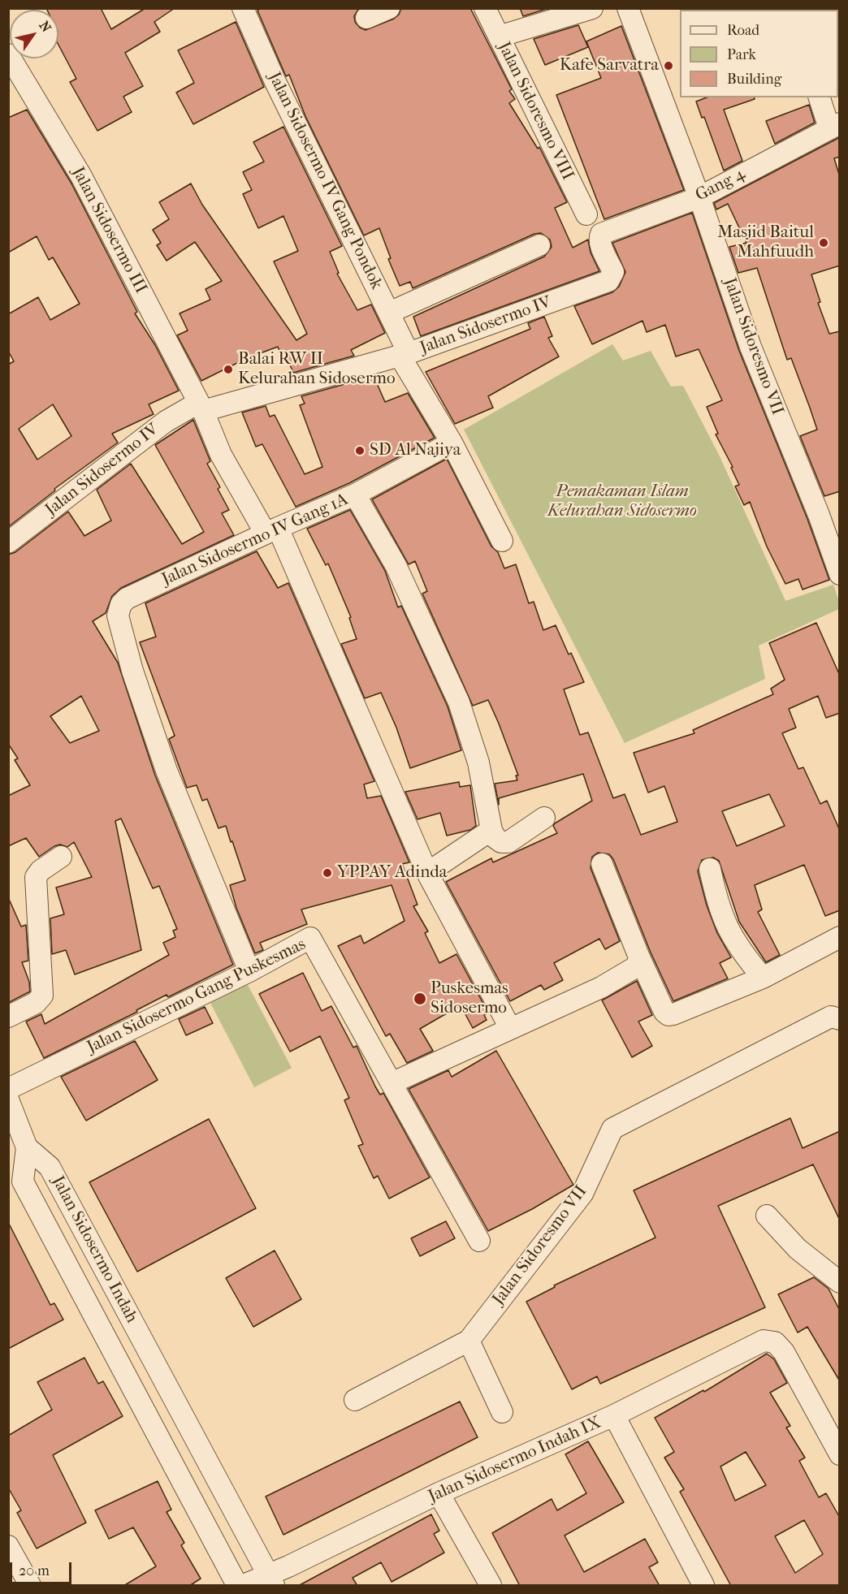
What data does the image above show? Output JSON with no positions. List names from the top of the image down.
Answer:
{
  "streets": {
    "street": [
      "Jalan Sidoresmo VIII",
      "Jalan Sidosermo IV Gang Pondok",
      "Gang 4",
      "Jalan Sidosermo III",
      "Jalan Sidosermo IV",
      "Jalan Sidoresmo VII",
      "Jalan Sidosermo IV Gang 1A",
      "Jalan Sidosermo Gang Puskesmas",
      "Jalan Sidosermo Indah",
      "Jalan Sidosermo Indah IX"
    ]
  },
  "crossings": [
    ["Jalan Sidosermo IV Gang Pondok", "Jalan Sidosermo IV"],
    ["Gang 4", "Jalan Sidosermo IV"],
    ["Gang 4", "Jalan Sidoresmo VII"],
    ["Jalan Sidosermo III", "Jalan Sidosermo IV"],
    ["Jalan Sidosermo III", "Jalan Sidosermo IV Gang 1A"],
    ["Jalan Sidosermo IV Gang 1A", "Jalan Sidosermo Gang Puskesmas"],
    ["Jalan Sidosermo Indah", "Jalan Sidosermo Indah IX"]
  ],
  "parks": ["Pemakaman Islam Kelurahan Sidosermo"],
  "places": [
    "Kafe Sarvatra",
    "Masjid Baitul Mahfuudh",
    "Balai RW II Kelurahan Sidosermo",
    "SD Al Najiya",
    "YPPAY Adinda",
    "Puskesmas Sidosermo"
  ],
  "legend": ["Road", "Park", "Building"],
  "scale_bar": "20 m",
  "north": "top right"
}
